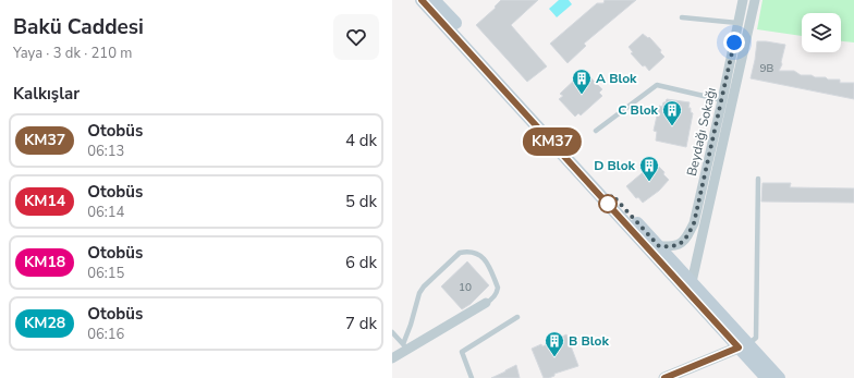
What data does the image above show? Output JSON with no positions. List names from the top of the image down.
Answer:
{
  "streets": {
    "street": ["Beydağı Sokağı"]
  },
  "places": {
    "building": [
      "A Blok",
      "C Blok",
      "D Blok",
      "B Blok"
    ]
  },
  "lines": ["bus line KM37"],
  "house_numbers": ["9B", "10"],
  "page": {
    "heading": [
      ["Bakü Caddesi", "Yaya · 3 dk · 210 m"],
      "Kalkışlar"
    ],
    "on_map": "KM37",
    "list": [
      {
        "mark": "KM37",
        "name": "Otobüs",
        "note": "06:13",
        "value": "4 dk"
      },
      {
        "mark": "KM14",
        "name": "Otobüs",
        "note": "06:14",
        "value": "5 dk"
      },
      {
        "mark": "KM18",
        "name": "Otobüs",
        "note": "06:15",
        "value": "6 dk"
      },
      {
        "mark": "KM28",
        "name": "Otobüs",
        "note": "06:16",
        "value": "7 dk"
      }
    ]
  }
}
